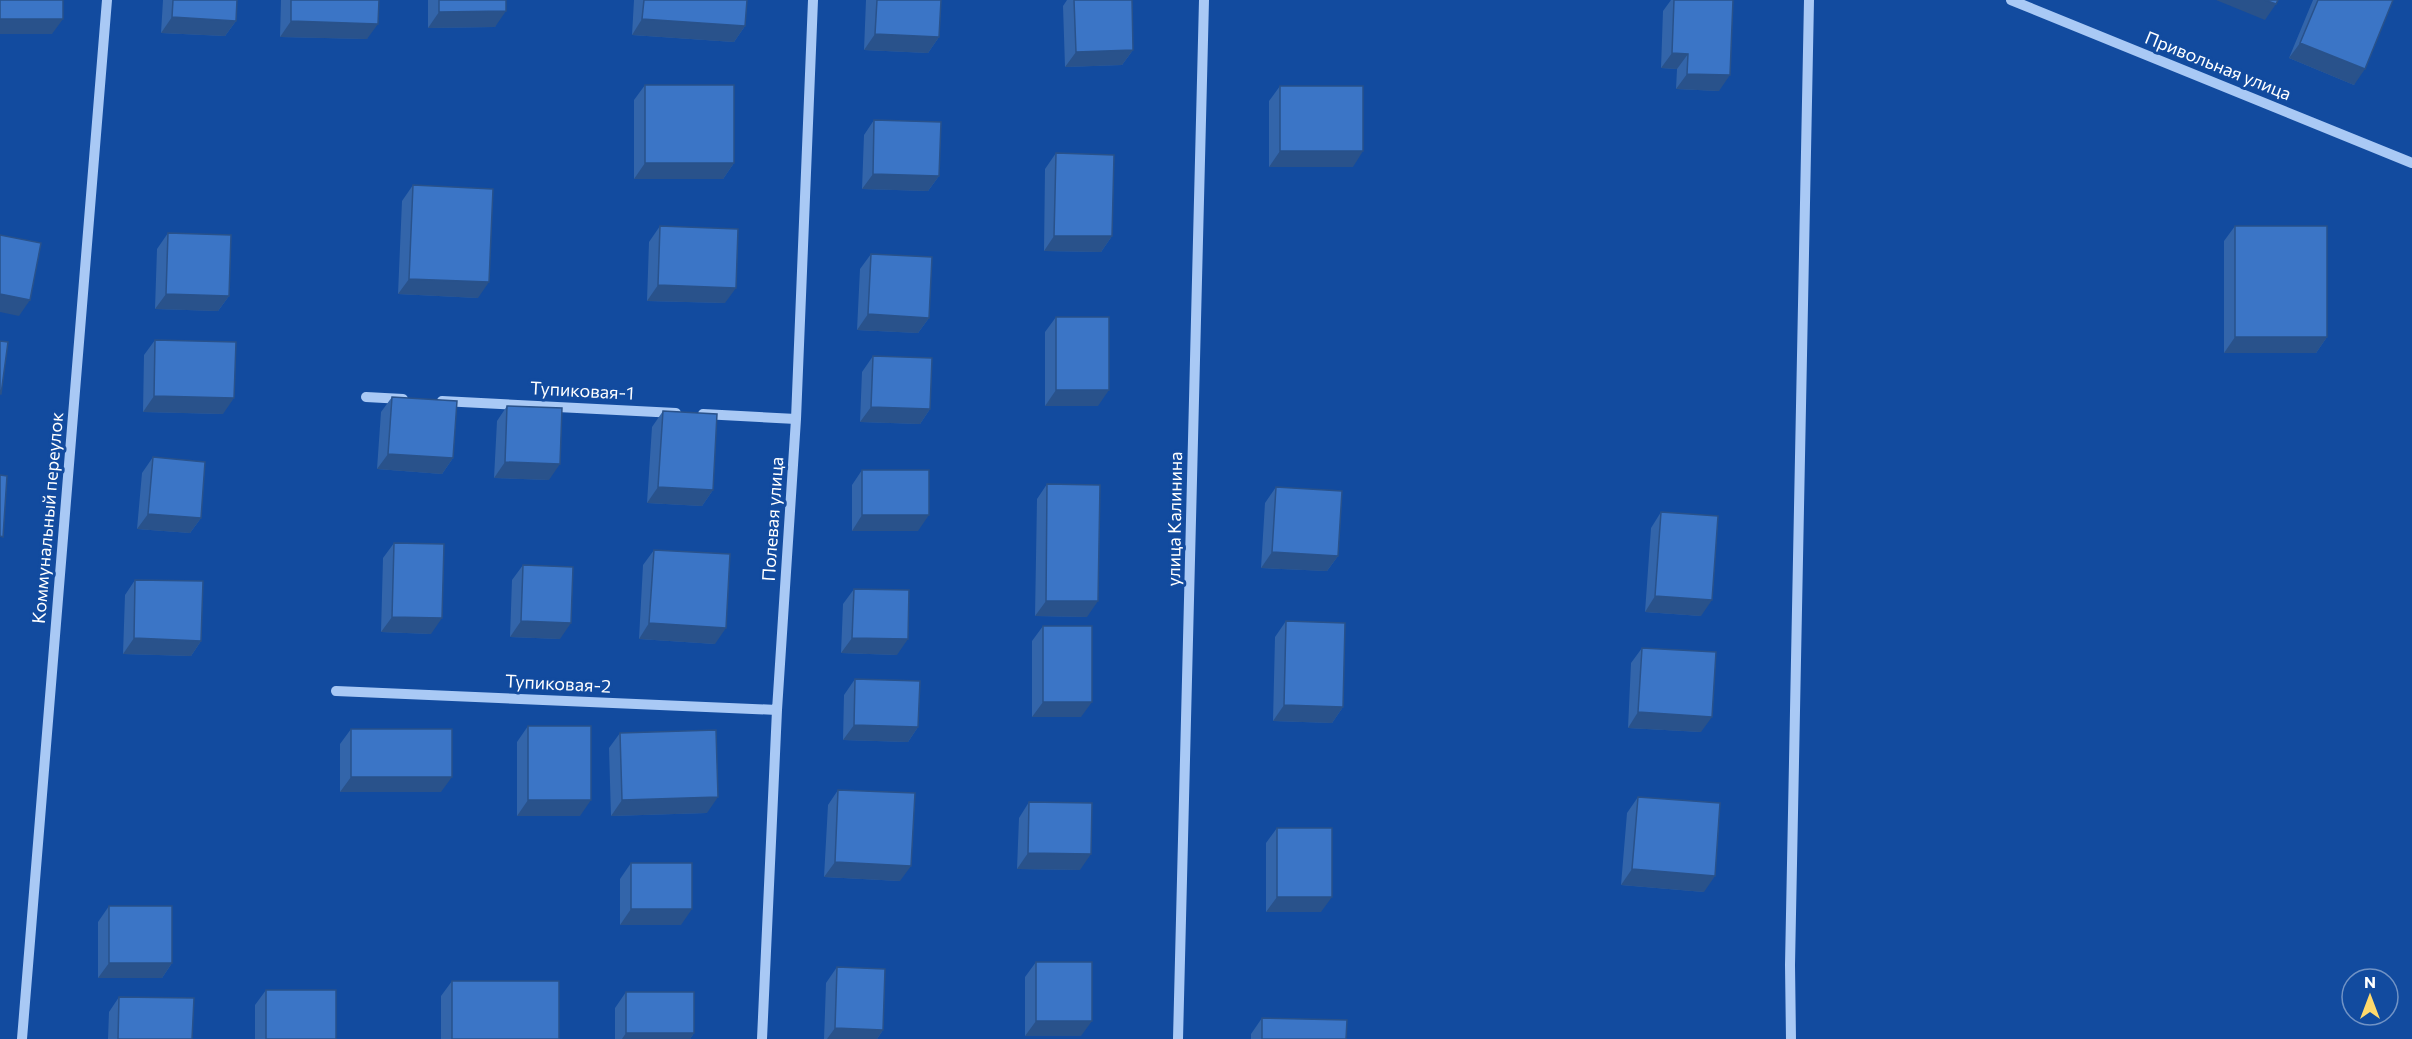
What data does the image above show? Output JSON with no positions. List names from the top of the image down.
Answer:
{
  "streets": {
    "street": [
      "Привольная улица",
      "Тупиковая-1",
      "Коммунальный переулок",
      "Полевая улица",
      "улица Калинина",
      "Тупиковая-2"
    ]
  },
  "crossings": [
    ["Тупиковая-1", "Полевая улица"],
    ["Полевая улица", "Тупиковая-2"]
  ],
  "north": "top"
}
